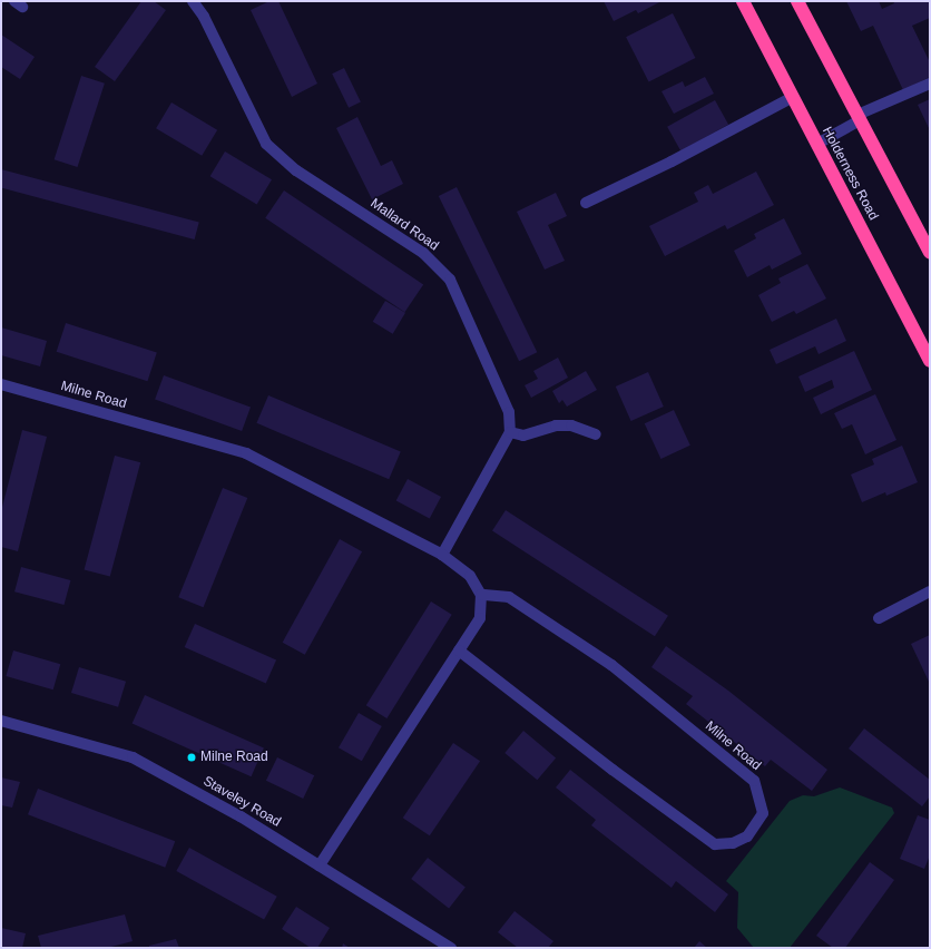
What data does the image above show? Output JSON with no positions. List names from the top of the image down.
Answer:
{
  "streets": {
    "highway": ["Holderness Road"],
    "street": ["Mallard Road", "Milne Road", "Staveley Road"]
  },
  "places": ["Milne Road"]
}
